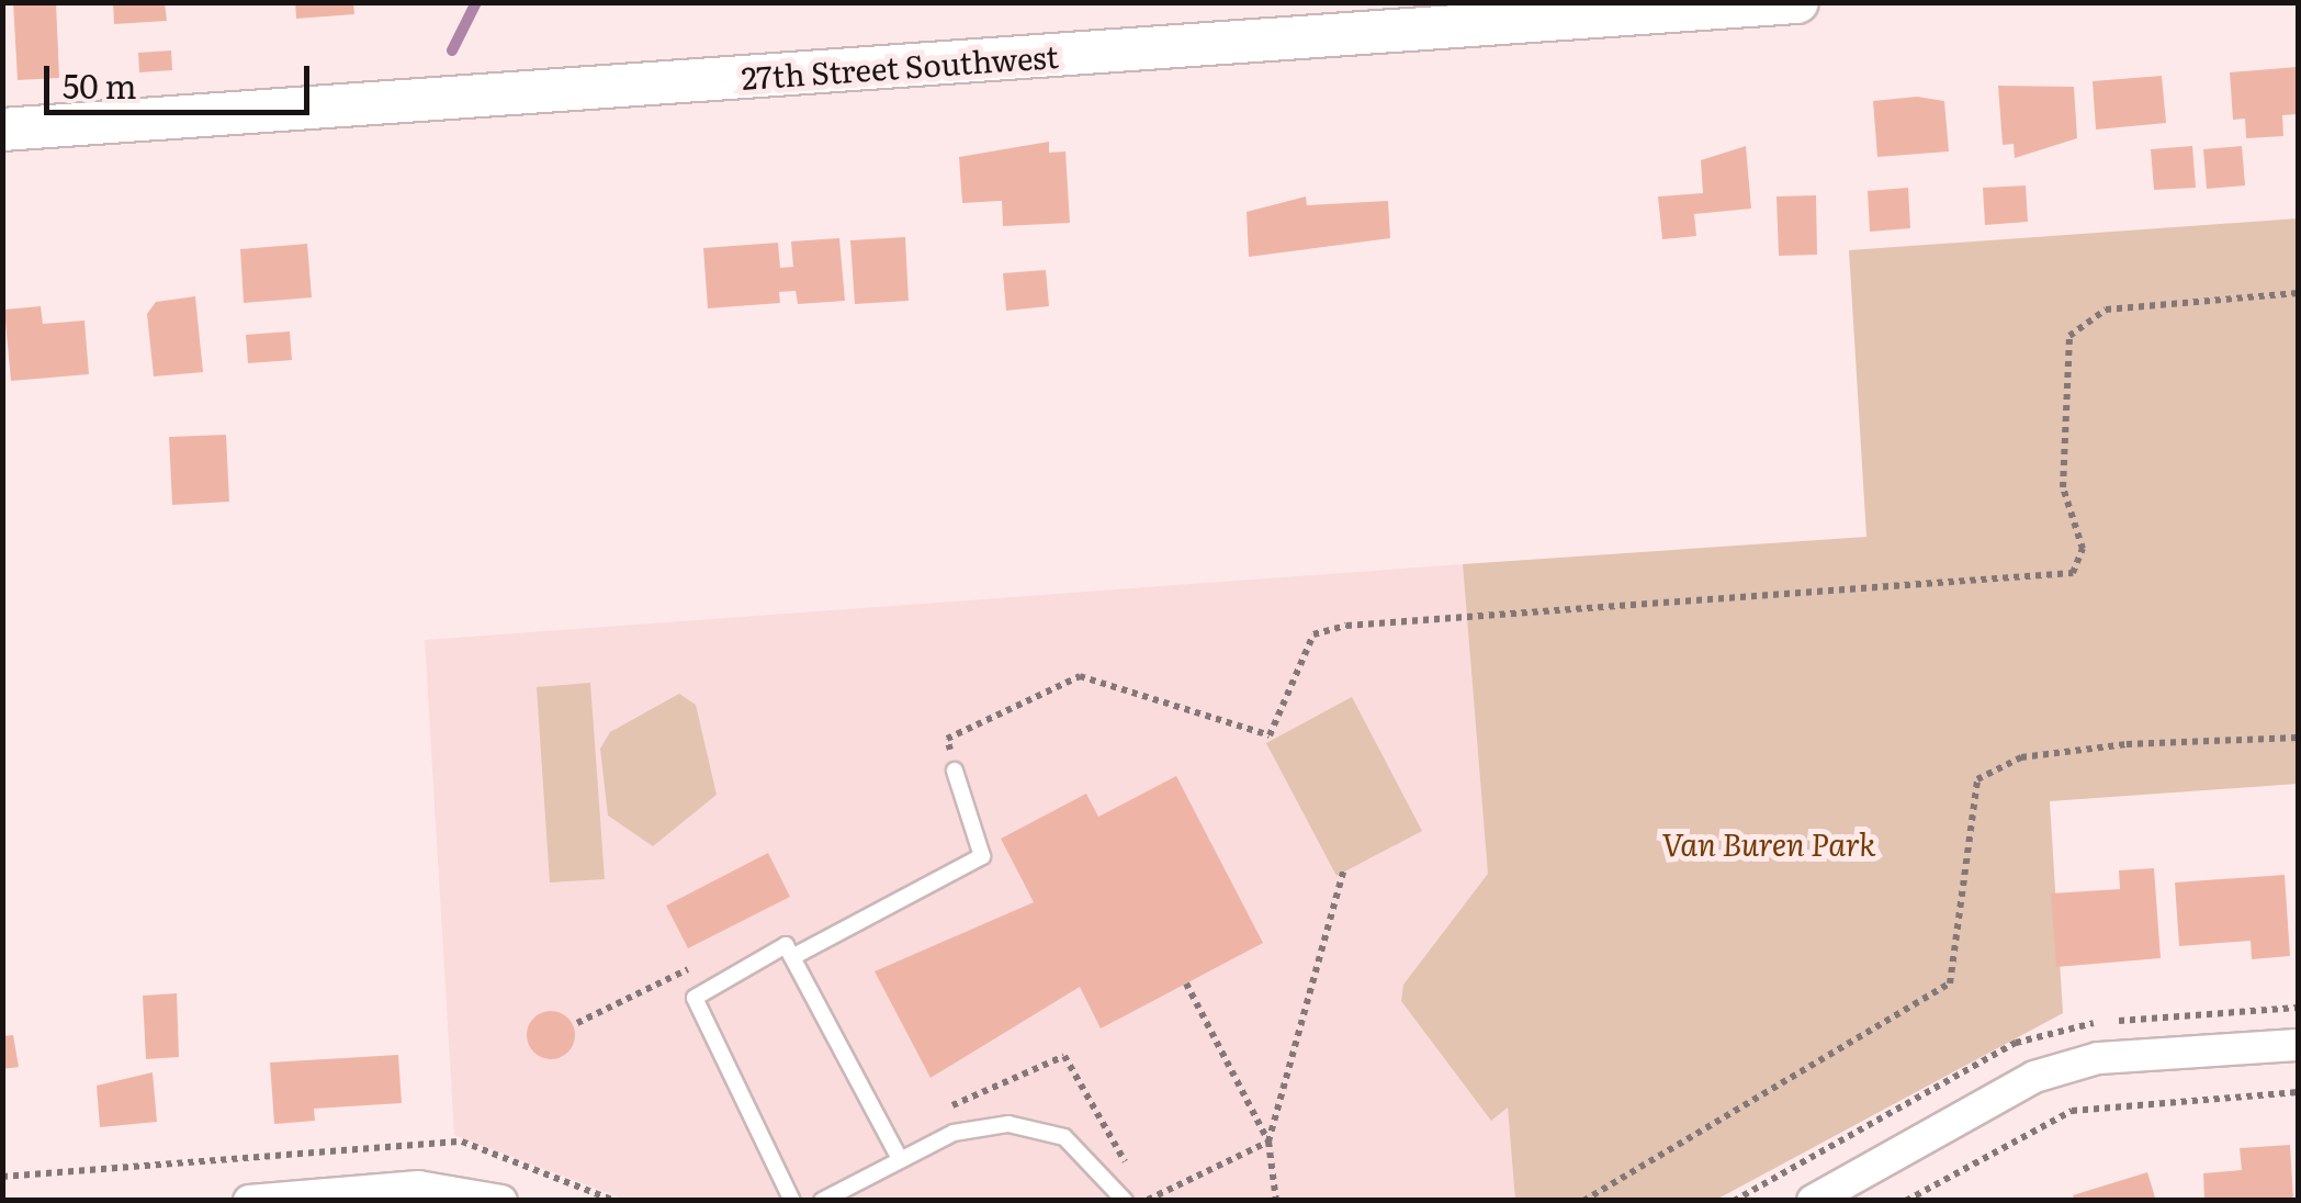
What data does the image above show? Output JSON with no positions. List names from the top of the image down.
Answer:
{
  "streets": {
    "street": ["27th Street Southwest"]
  },
  "parks": ["Van Buren Park"],
  "scale_bar": "50 m"
}
